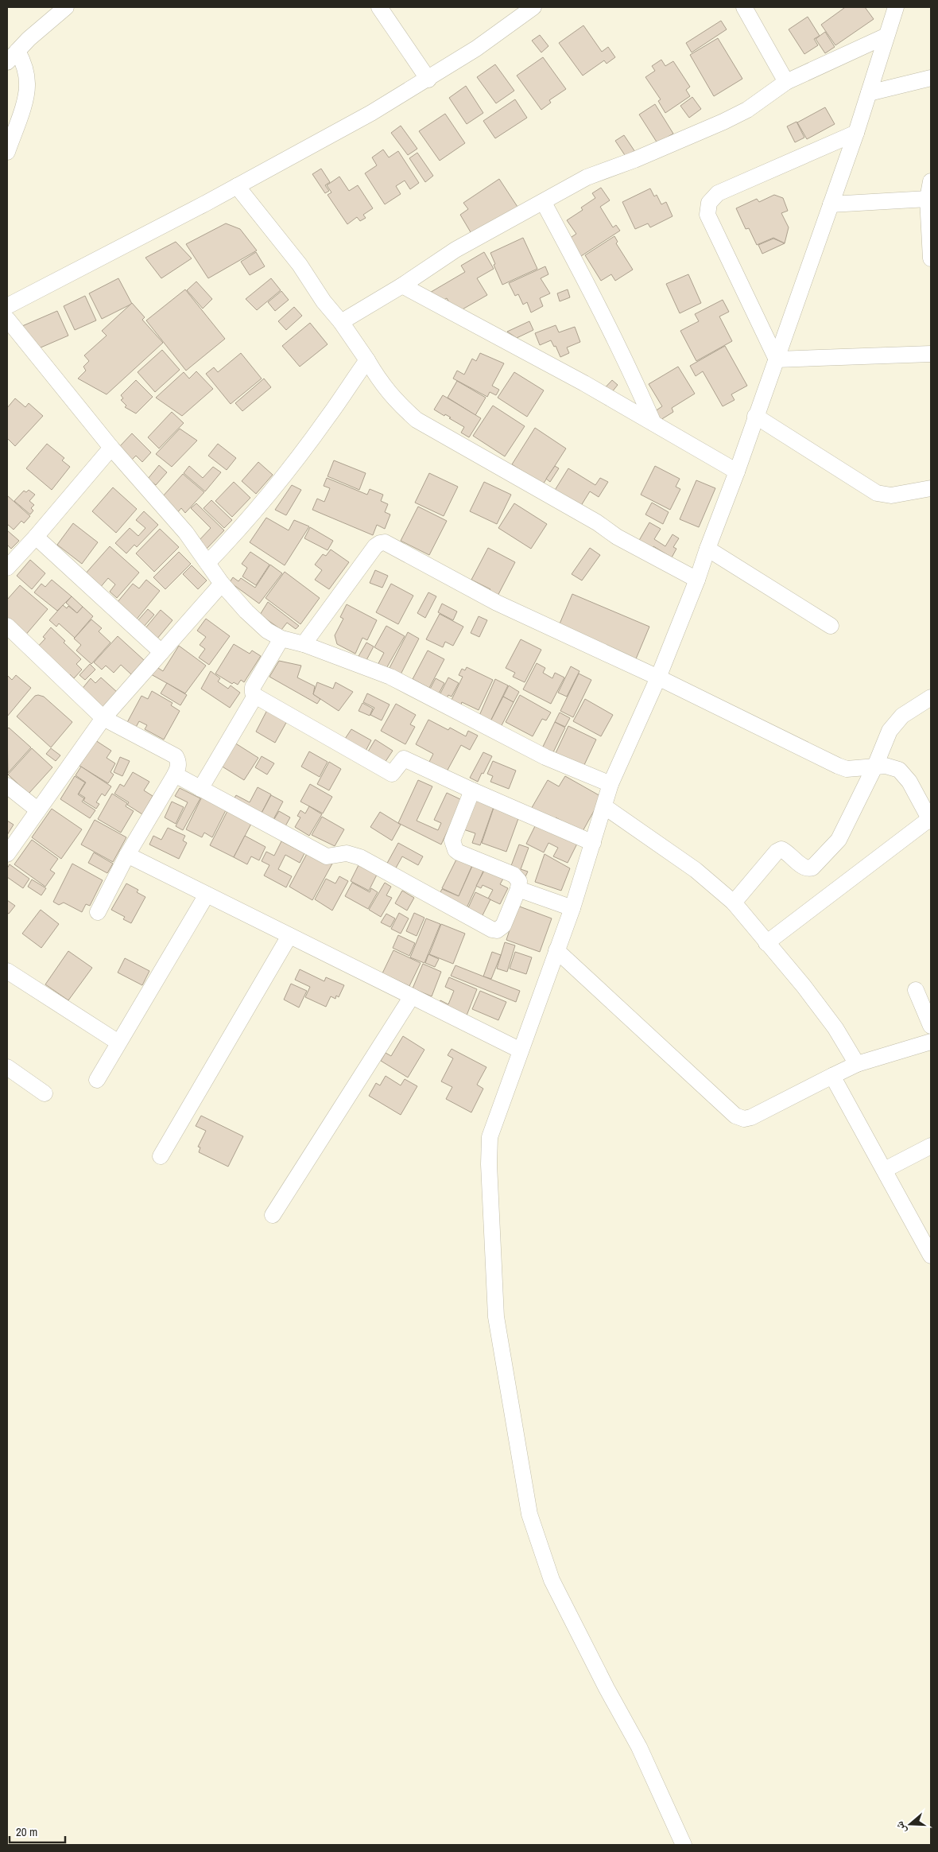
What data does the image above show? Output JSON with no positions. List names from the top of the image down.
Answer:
{
  "scale_bar": "20 m",
  "north": "left"
}
